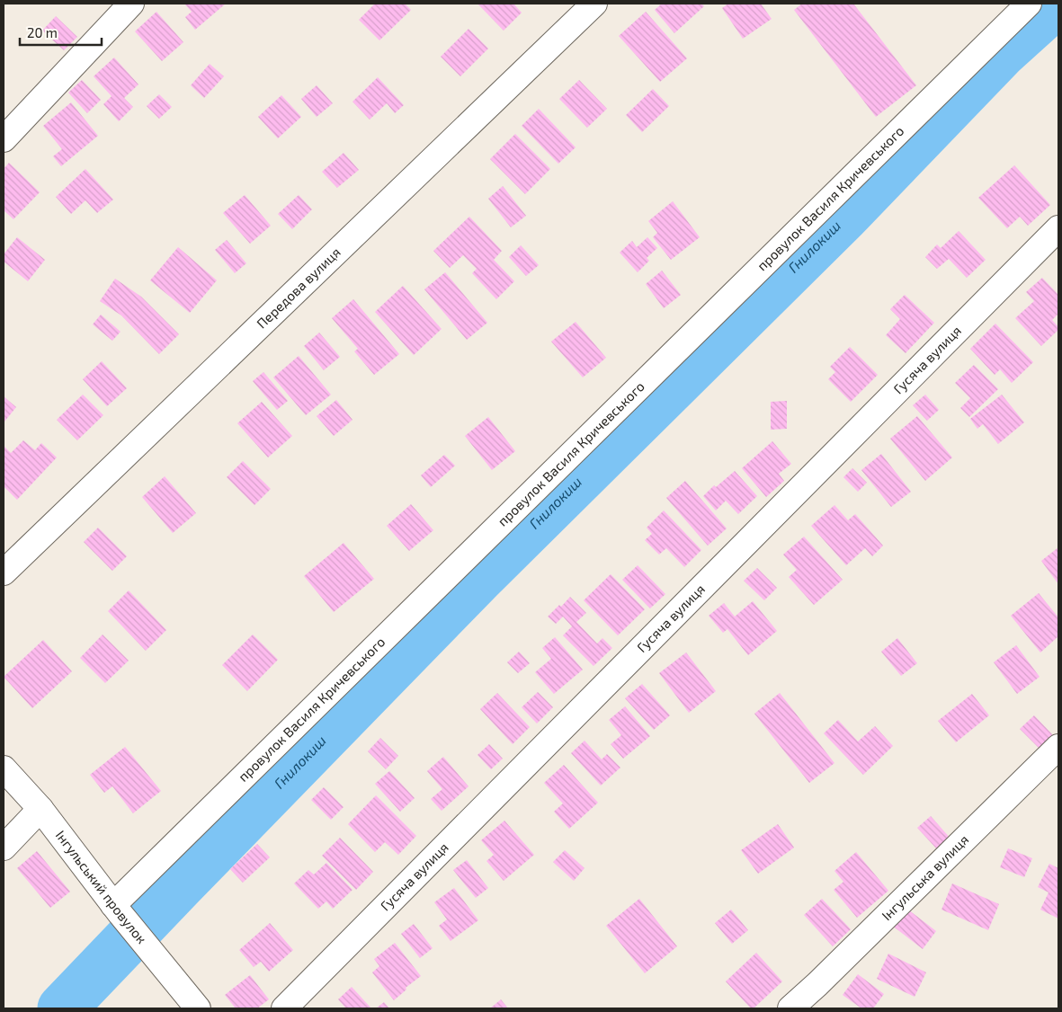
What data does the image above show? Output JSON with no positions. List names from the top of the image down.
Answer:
{
  "streets": {
    "street": [
      "провулок Василя Кричевського",
      "Передова вулиця",
      "Гусяча вулиця",
      "Інгульська вулиця",
      "Інгульський провулок"
    ]
  },
  "crossings": [
    ["провулок Василя Кричевського", "Інгульський провулок"]
  ],
  "water": ["Гнилокиш"],
  "scale_bar": "20 m"
}
